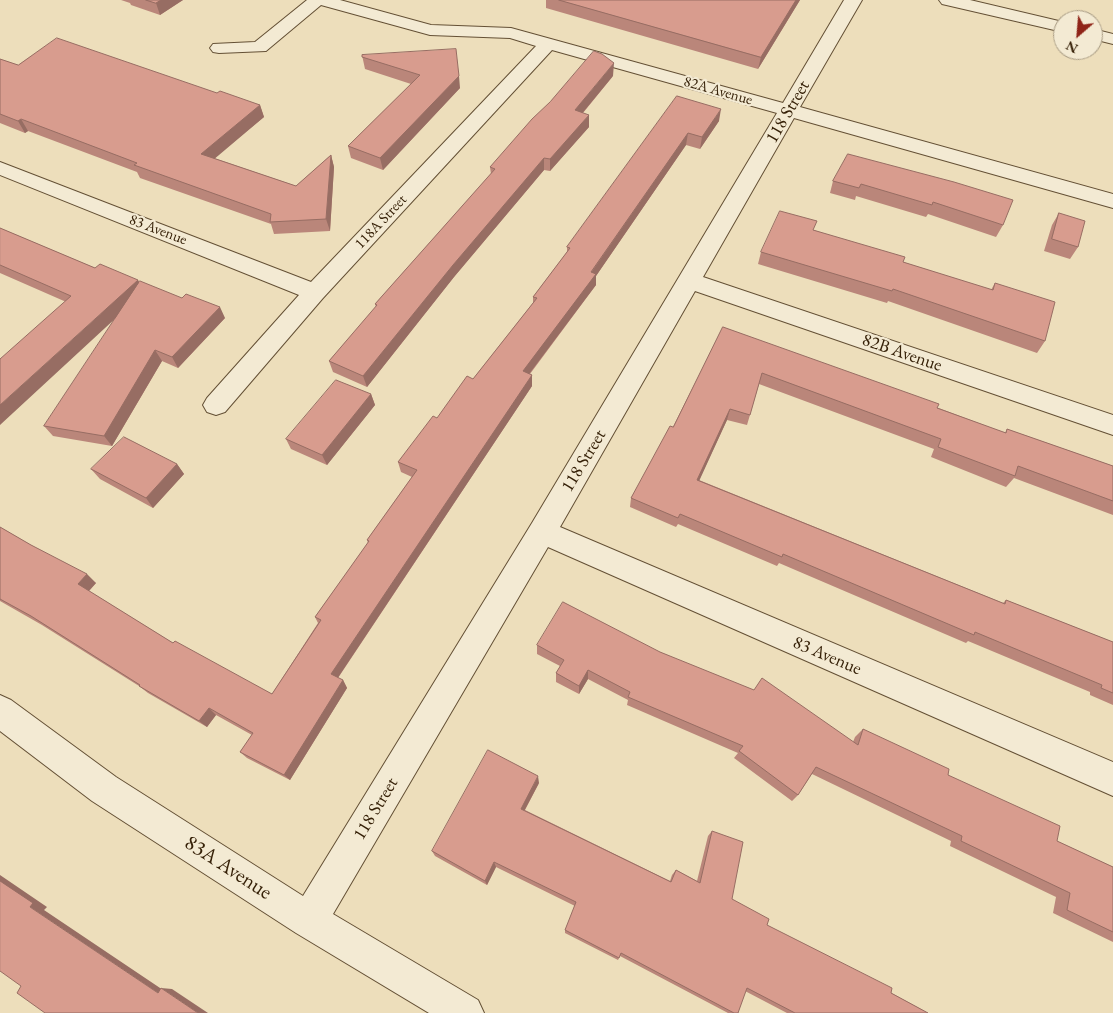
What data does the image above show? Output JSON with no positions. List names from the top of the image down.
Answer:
{
  "streets": {
    "street": [
      "82A Avenue",
      "118 Street",
      "118A Street",
      "83 Avenue",
      "82B Avenue",
      "83A Avenue"
    ]
  },
  "crossings": [
    ["82A Avenue", "118 Street"],
    ["82A Avenue", "118A Street"],
    ["118 Street", "83 Avenue"],
    ["118 Street", "82B Avenue"],
    ["118 Street", "83A Avenue"],
    ["118A Street", "83 Avenue"]
  ],
  "north": "bottom left"
}
